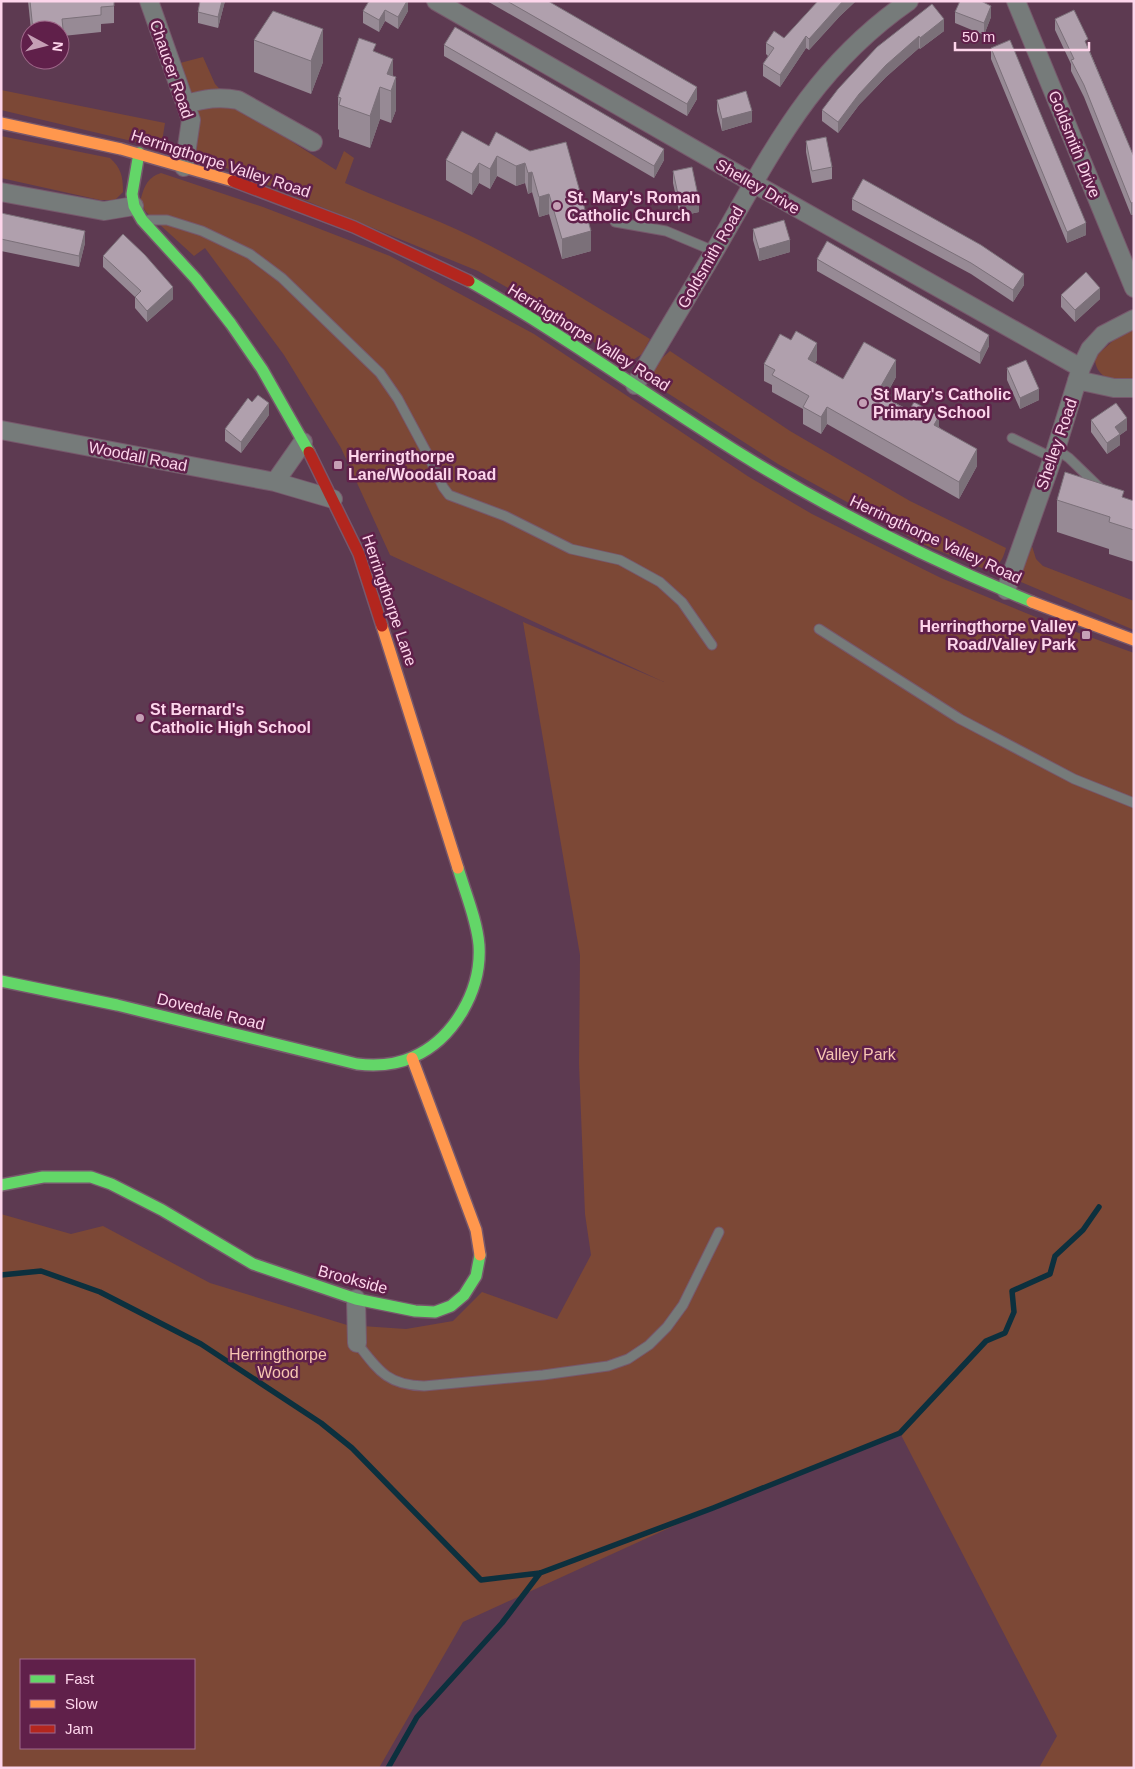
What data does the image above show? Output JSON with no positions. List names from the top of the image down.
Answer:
{
  "streets": {
    "street": [
      "Chaucer Road",
      "Goldsmith Drive",
      "Herringthorpe Valley Road",
      "Shelley Drive",
      "Goldsmith Road",
      "Shelley Road",
      "Woodall Road",
      "Herringthorpe Lane",
      "Dovedale Road",
      "Brookside"
    ]
  },
  "crossings": [
    ["Chaucer Road", "Herringthorpe Valley Road"],
    ["Herringthorpe Valley Road", "Goldsmith Road"],
    ["Herringthorpe Valley Road", "Shelley Road"],
    ["Shelley Drive", "Goldsmith Road"],
    ["Shelley Drive", "Shelley Road"],
    ["Woodall Road", "Herringthorpe Lane"],
    ["Herringthorpe Lane", "Dovedale Road"],
    ["Herringthorpe Lane", "Brookside"],
    ["Dovedale Road", "Brookside"]
  ],
  "parks": ["Valley Park", "Herringthorpe Wood"],
  "places": {
    "other": ["St. Mary's Roman Catholic Church", "St Mary's Catholic Primary School", "St Bernard's Catholic High School"],
    "transit": ["Herringthorpe Lane/Woodall Road", "Herringthorpe Valley Road/Valley Park"]
  },
  "legend": ["Fast", "Slow", "Jam"],
  "scale_bar": "50 m",
  "north": "right"
}
